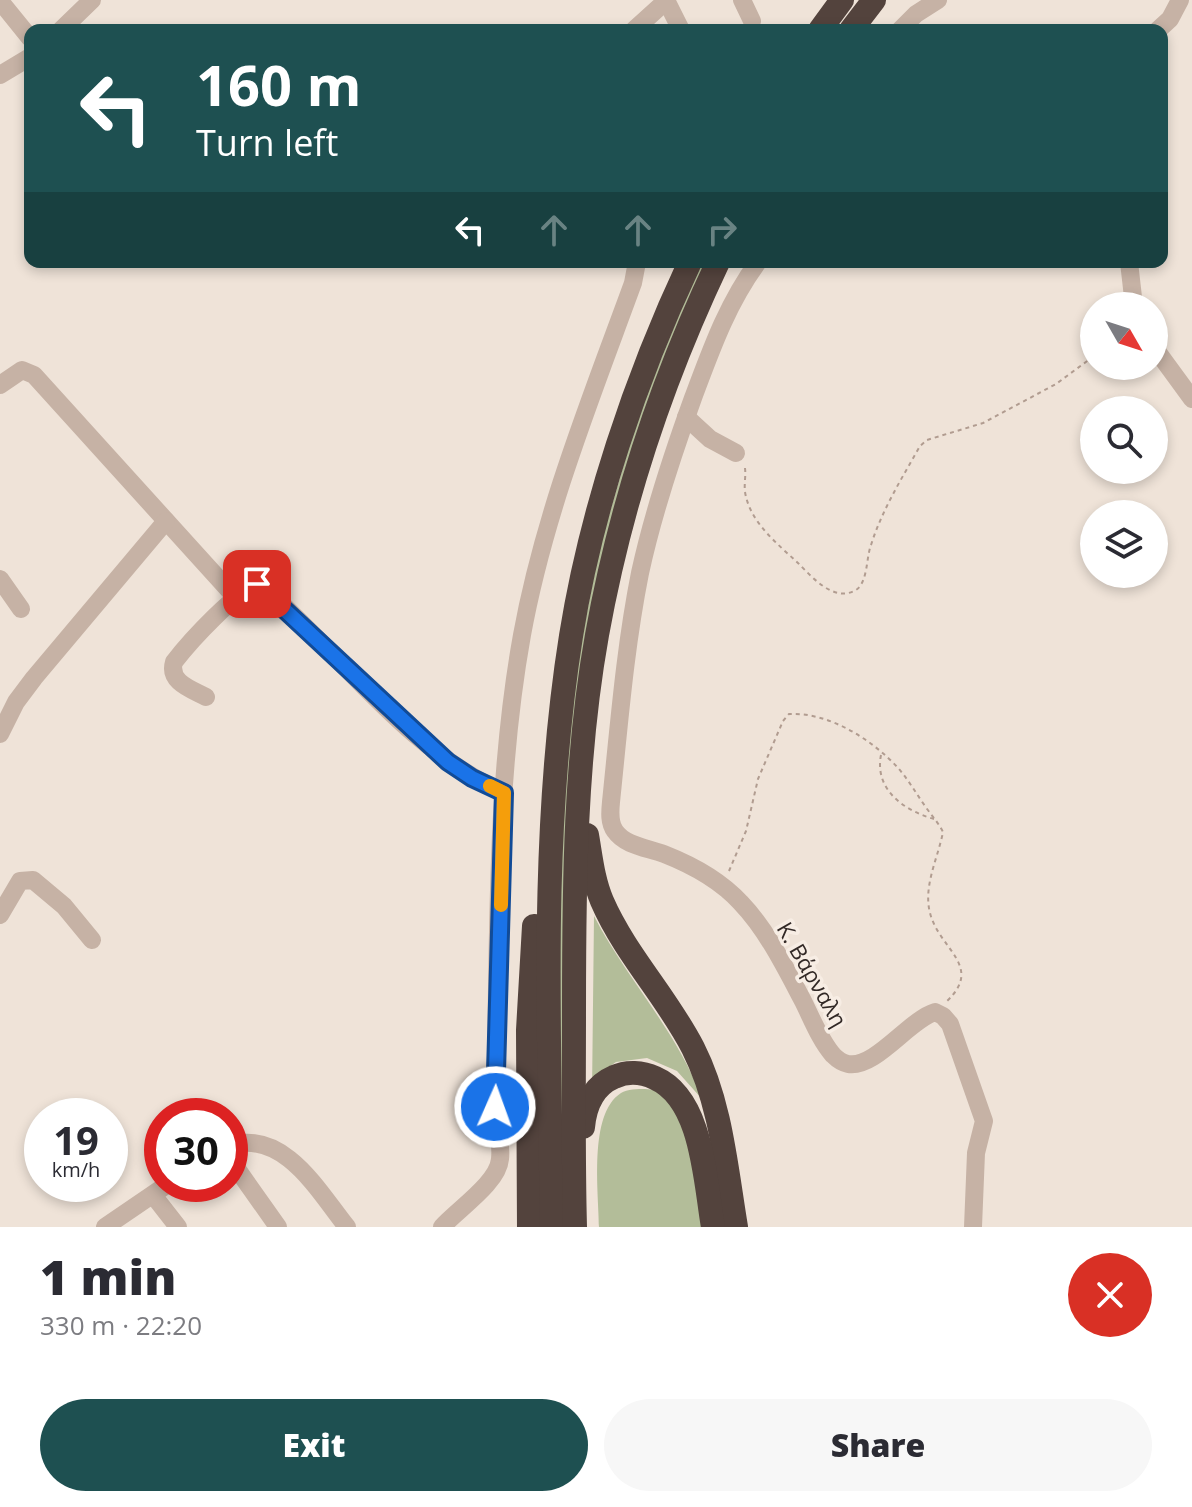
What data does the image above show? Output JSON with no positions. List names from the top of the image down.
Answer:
{
  "streets": {
    "street": ["Κ. Βάρναλη"]
  },
  "north": "bottom right",
  "page": {
    "turn": ["160 m", "Turn left"],
    "speed": "19 km/h",
    "limit": "30",
    "heading": ["1 min", "330 m · 22:20"],
    "buttons": ["Exit", "Share"]
  }
}
